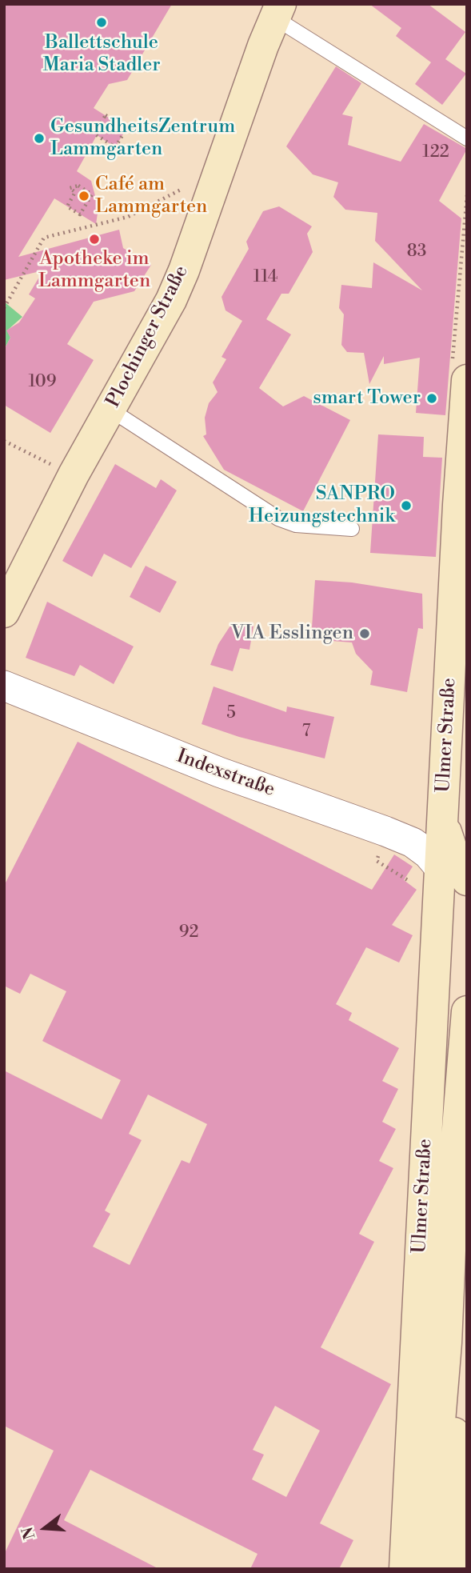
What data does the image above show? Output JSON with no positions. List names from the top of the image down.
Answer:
{
  "streets": {
    "main road": ["Plochinger Straße", "Ulmer Straße"],
    "street": ["Indexstraße"]
  },
  "crossings": [
    ["Ulmer Straße", "Indexstraße"]
  ],
  "places": [
    "Ballettschule Maria Stadler",
    "GesundheitsZentrum Lammgarten",
    "Café am Lammgarten",
    "Apotheke im Lammgarten",
    "smart Tower",
    "SANPRO Heizungstechnik",
    "VIA Esslingen"
  ],
  "house_numbers": [
    "122",
    "83",
    "114",
    "109",
    "5",
    "7",
    "92"
  ],
  "north": "left"
}
